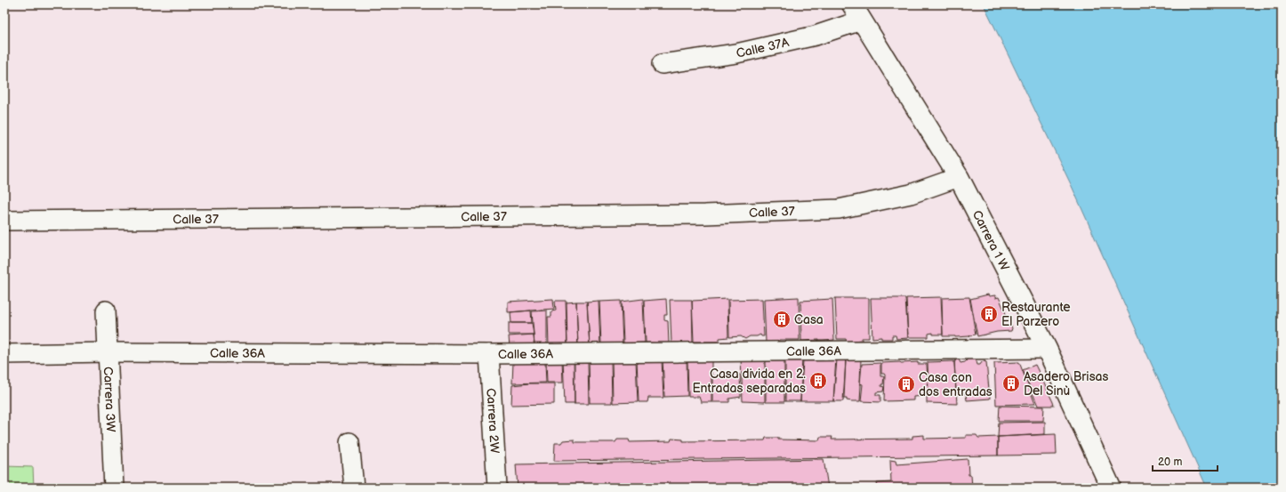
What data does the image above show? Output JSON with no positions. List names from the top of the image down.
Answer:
{
  "streets": {
    "street": [
      "Calle 37A",
      "Calle 37",
      "Carrera 1 W",
      "Calle 36A",
      "Carrera 3W",
      "Carrera 2W"
    ]
  },
  "crossings": [
    ["Calle 37A", "Carrera 1 W"],
    ["Calle 37", "Carrera 1 W"],
    ["Carrera 1 W", "Calle 36A"],
    ["Calle 36A", "Carrera 3W"],
    ["Calle 36A", "Carrera 2W"]
  ],
  "places": {
    "building": [
      "Restaurante El Parzero",
      "Casa",
      "Casa divida en 2. Entradas separadas",
      "Asadero Brisas Del Sinù",
      "Casa con dos entradas"
    ]
  },
  "scale_bar": "20 m"
}
